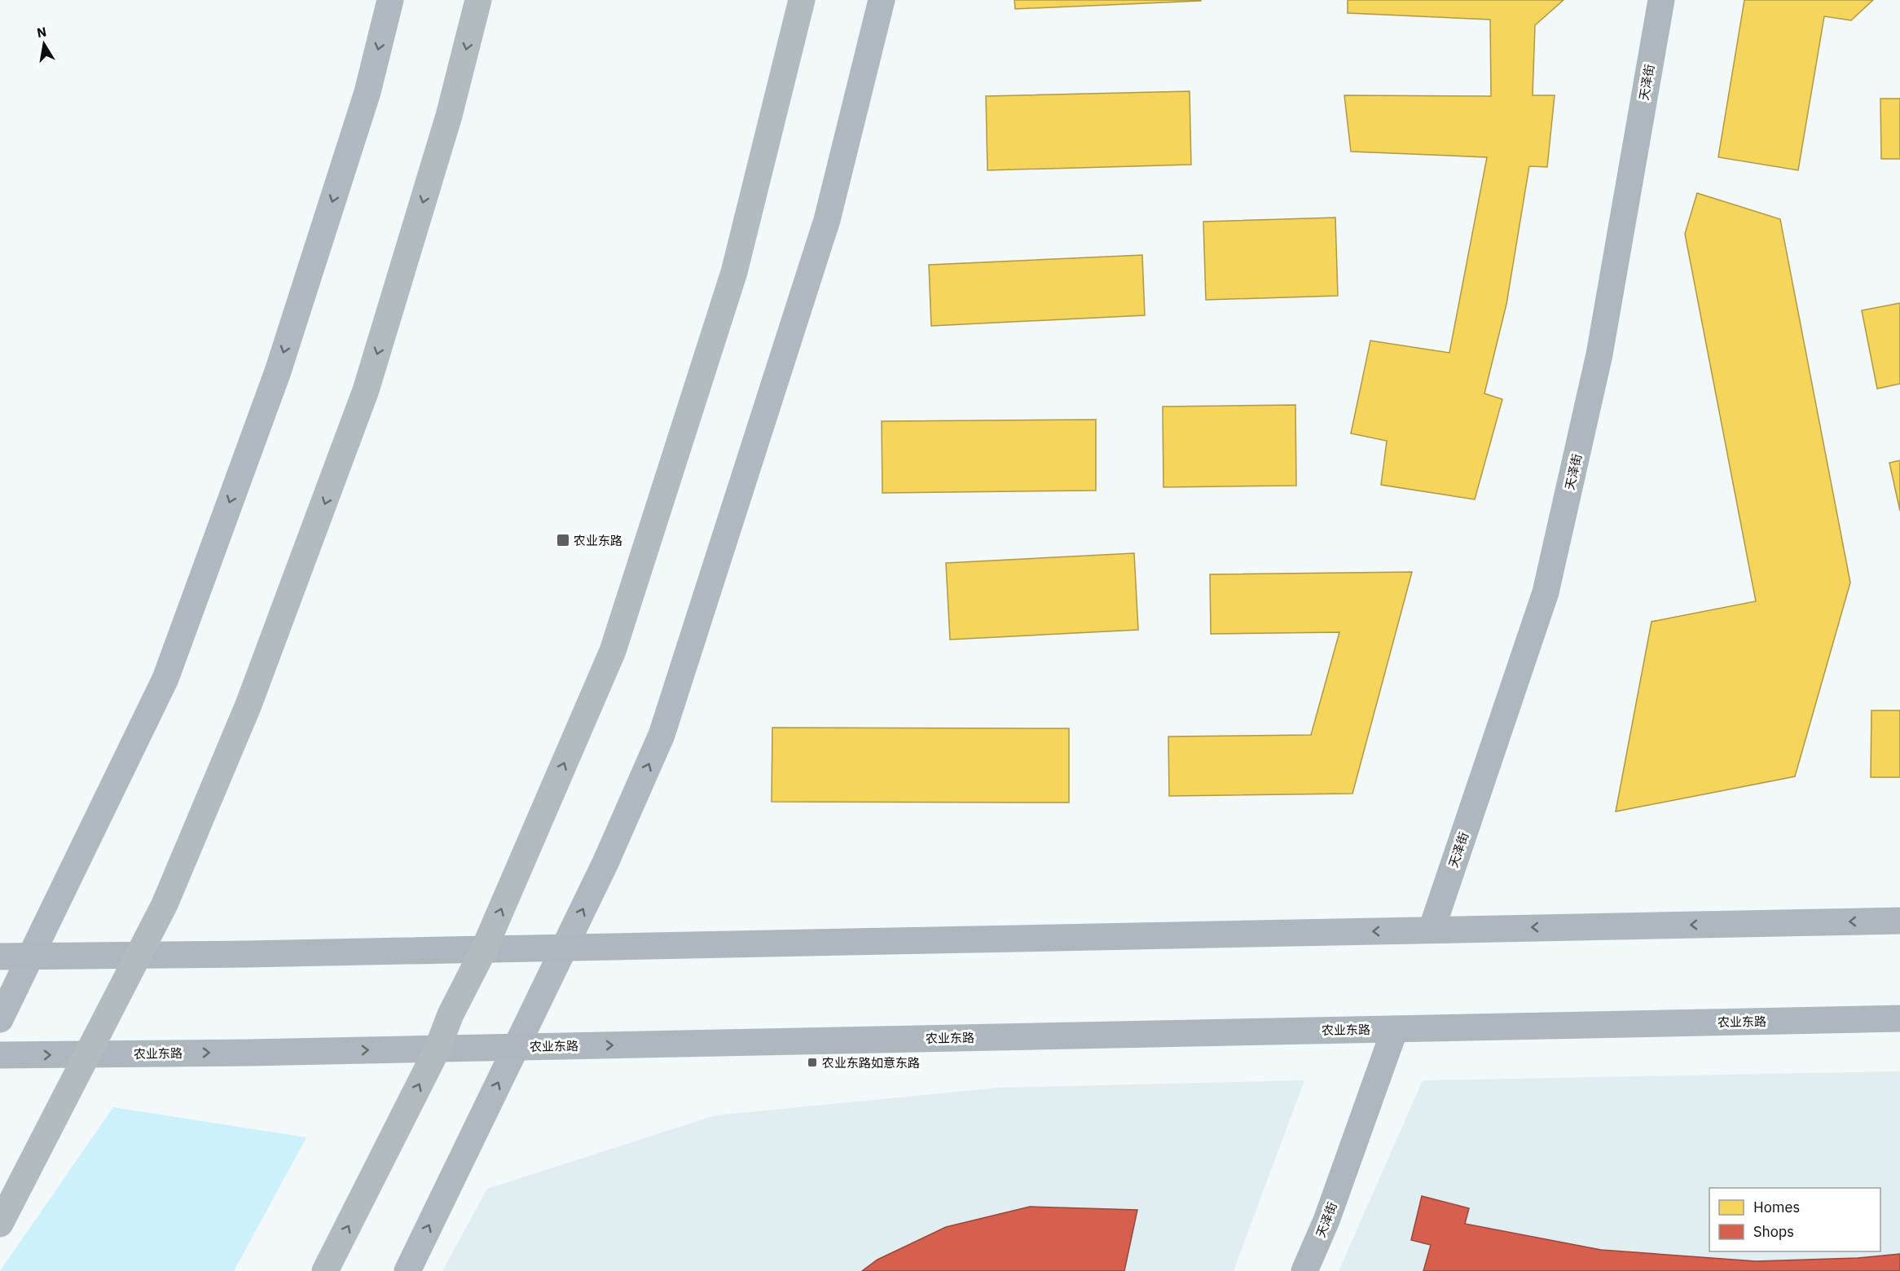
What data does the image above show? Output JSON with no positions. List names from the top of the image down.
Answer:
{
  "streets": {
    "main road": ["天泽街", "农业东路"]
  },
  "crossings": [
    ["天泽街", "农业东路"]
  ],
  "places": {
    "transit": ["农业东路", "农业东路如意东路"]
  },
  "legend": ["Homes", "Shops"],
  "north": "top"
}
